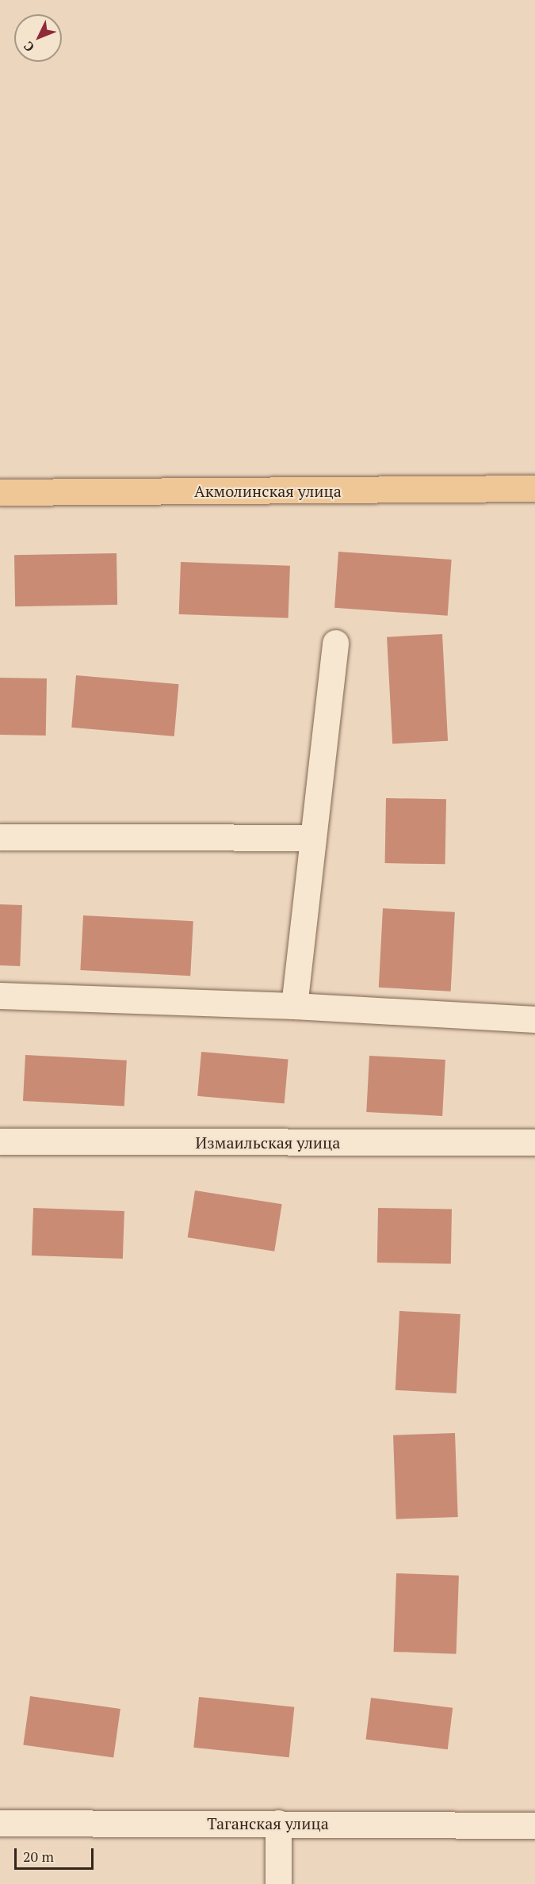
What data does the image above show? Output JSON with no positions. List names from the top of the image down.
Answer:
{
  "streets": {
    "main road": ["Акмолинская улица"],
    "street": ["Измаильская улица", "Таганская улица"]
  },
  "scale_bar": "20 m",
  "north": "bottom left"
}
